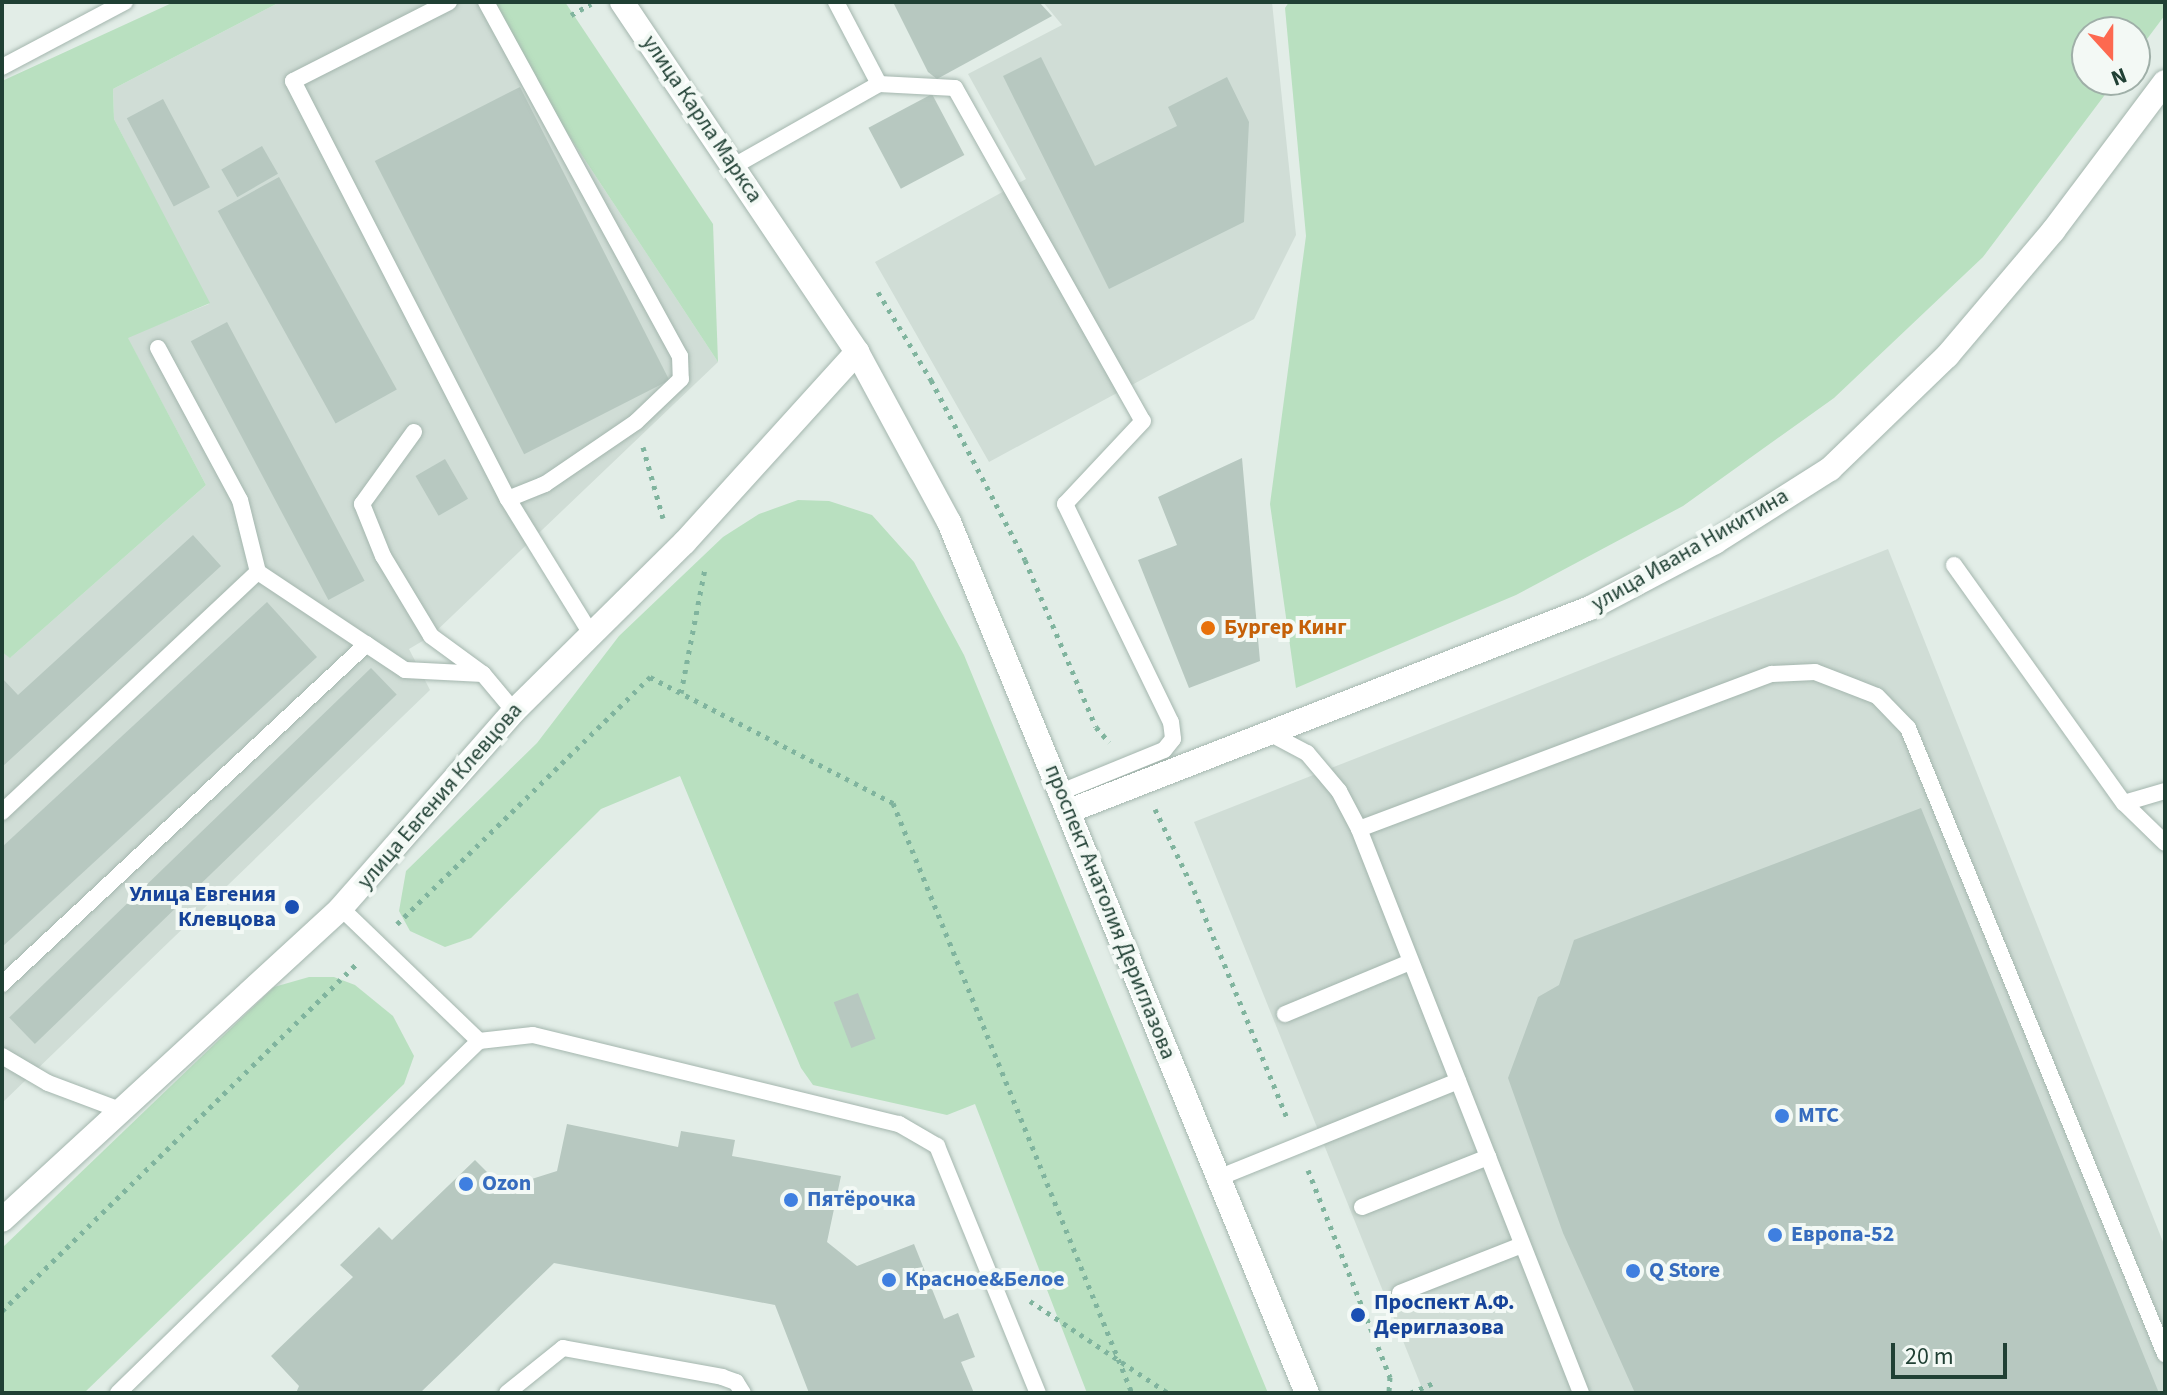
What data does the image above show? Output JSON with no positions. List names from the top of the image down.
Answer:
{
  "streets": {
    "main road": [
      "улица Карла Маркса",
      "улица Ивана Никитина",
      "улица Евгения Клевцова",
      "проспект Анатолия Дериглазова"
    ]
  },
  "crossings": [
    ["улица Карла Маркса", "улица Евгения Клевцова"],
    ["улица Карла Маркса", "проспект Анатолия Дериглазова"],
    ["улица Ивана Никитина", "проспект Анатолия Дериглазова"],
    ["улица Евгения Клевцова", "проспект Анатолия Дериглазова"]
  ],
  "places": [
    "Бургер Кинг",
    "Улица Евгения Клевцова",
    "МТС",
    "Ozon",
    "Пятёрочка",
    "Европа-52",
    "Q Store",
    "Красное&Белое",
    "Проспект А.Ф. Дериглазова"
  ],
  "scale_bar": "20 m",
  "north": "bottom"
}
